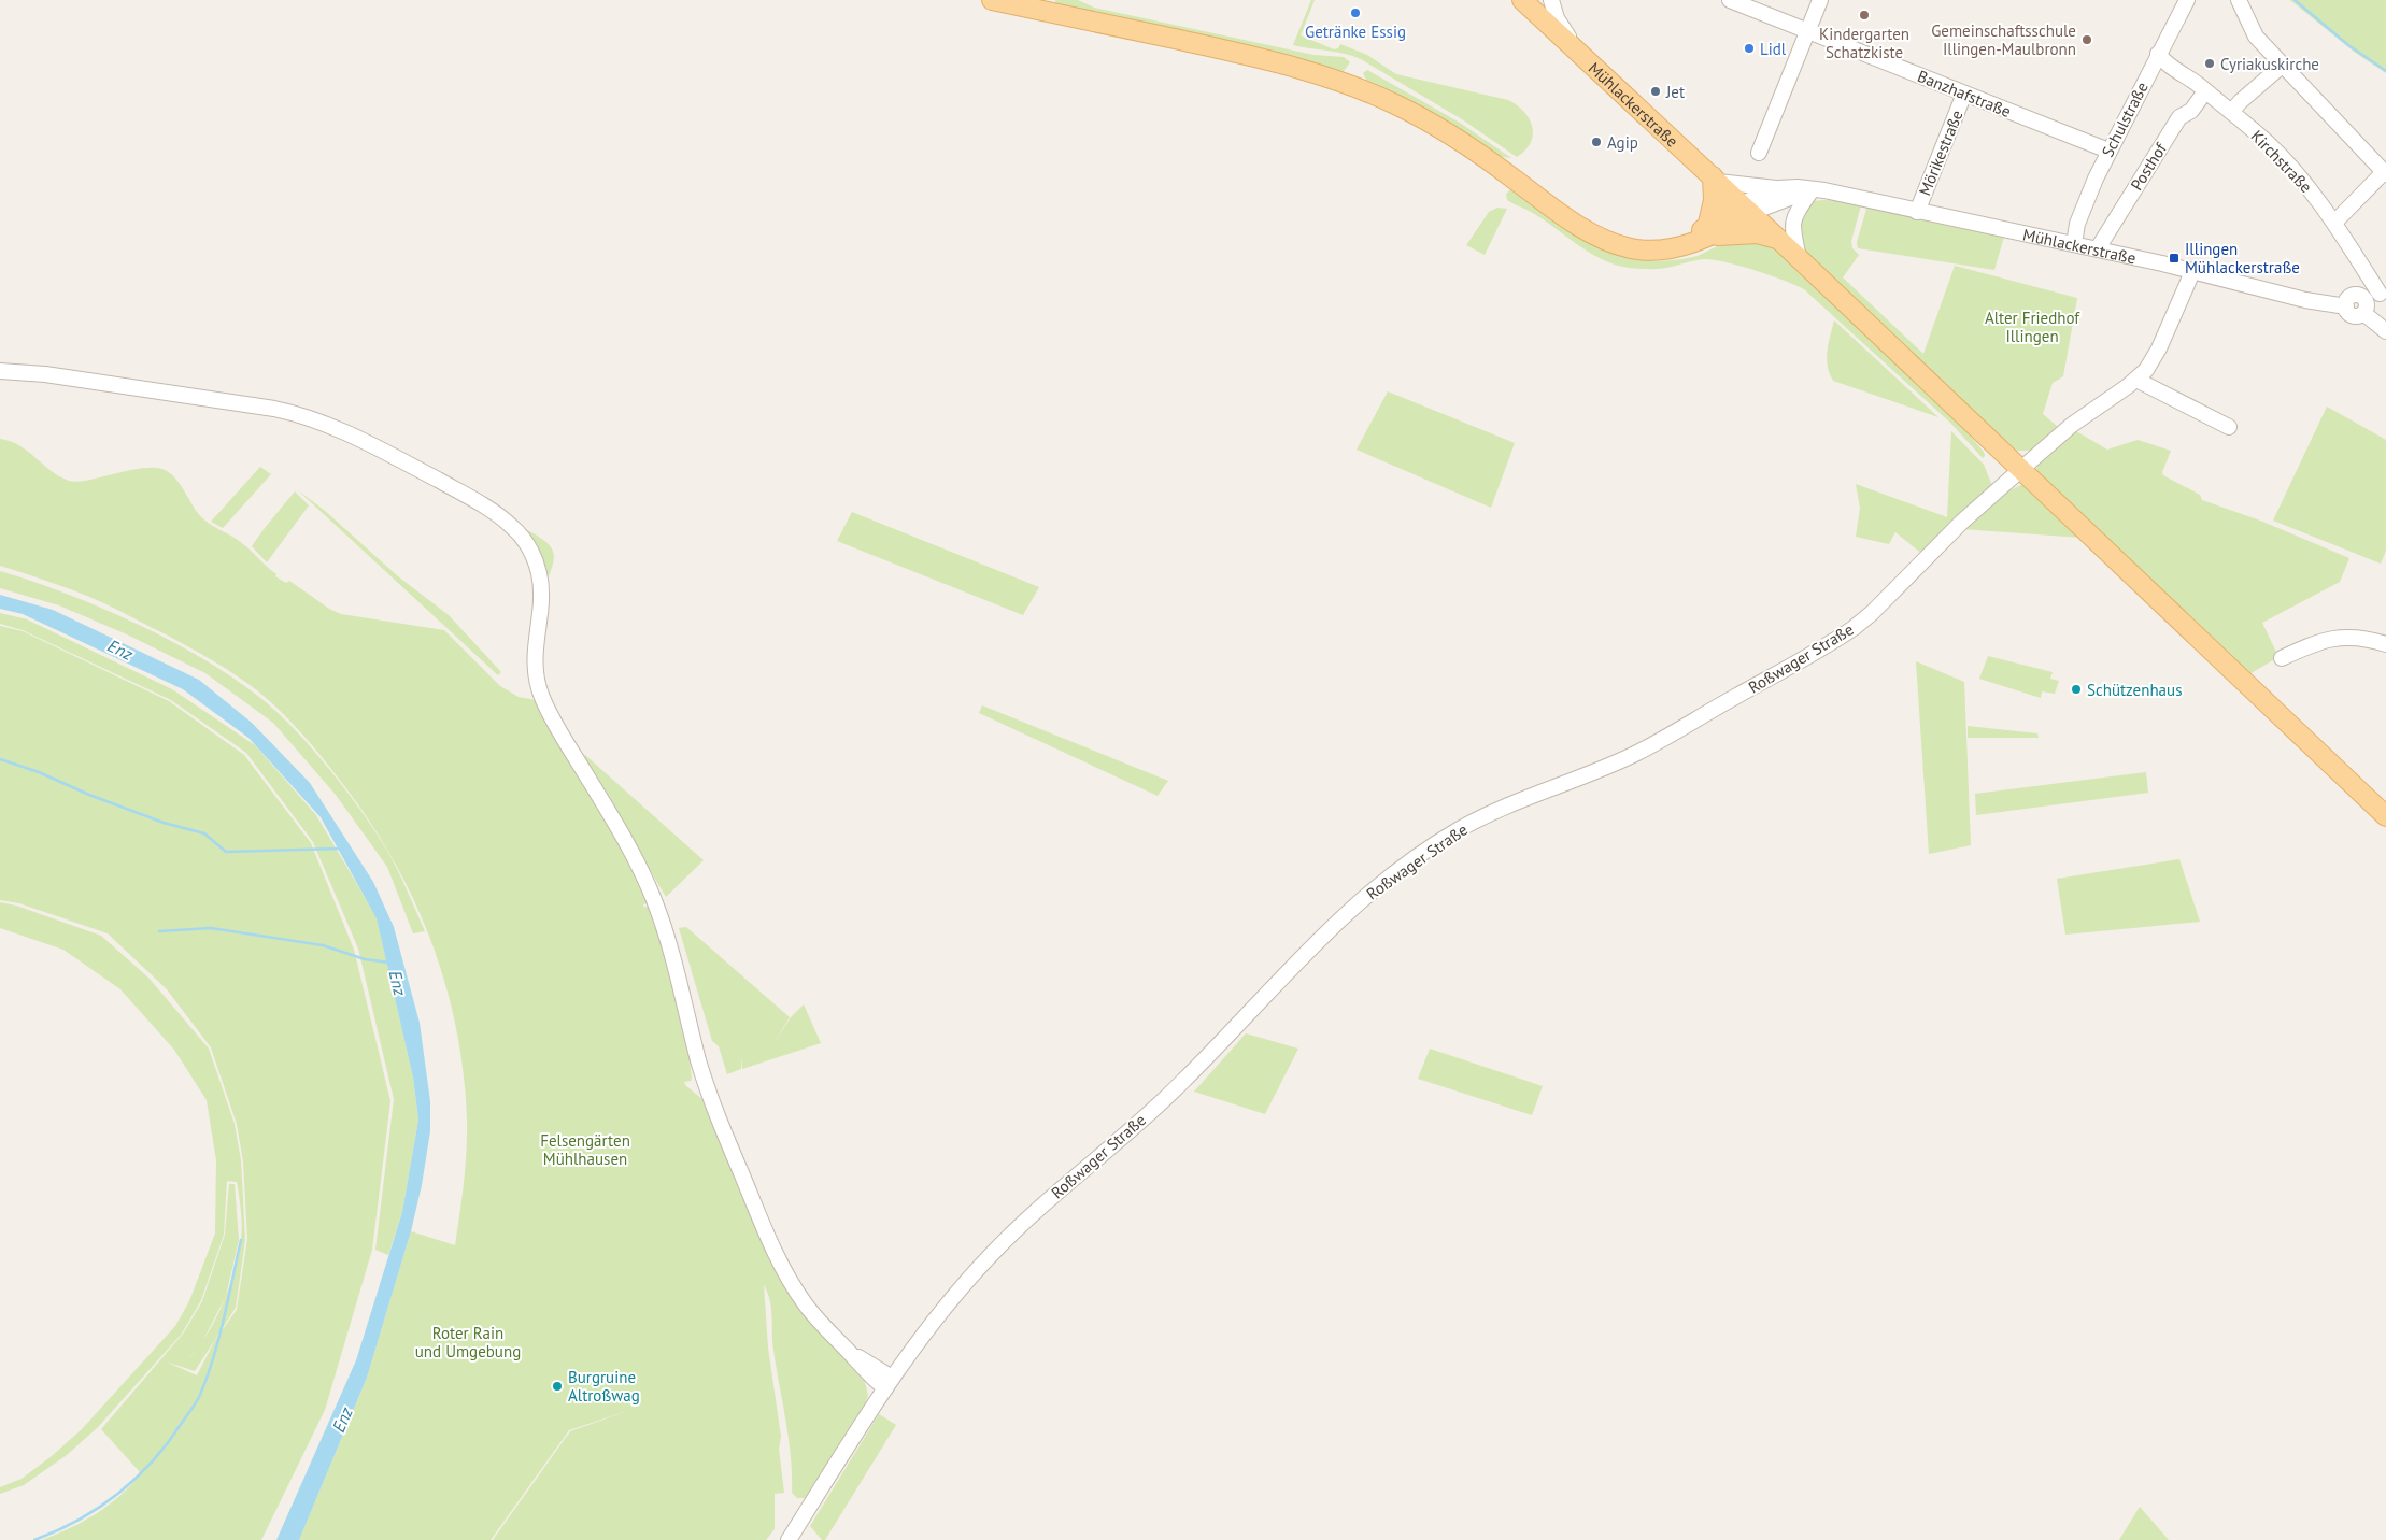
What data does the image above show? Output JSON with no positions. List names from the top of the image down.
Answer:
{
  "streets": {
    "main road": ["Mühlackerstraße"],
    "street": [
      "Banzhafstraße",
      "Schulstraße",
      "Mörikestraße",
      "Kirchstraße",
      "Posthof",
      "Roßwager Straße"
    ]
  },
  "crossings": [
    ["Banzhafstraße", "Schulstraße"],
    ["Banzhafstraße", "Mörikestraße"],
    ["Mühlackerstraße", "Schulstraße"],
    ["Mühlackerstraße", "Mörikestraße"],
    ["Mühlackerstraße", "Posthof"],
    ["Mühlackerstraße", "Roßwager Straße"],
    ["Schulstraße", "Kirchstraße"],
    ["Kirchstraße", "Posthof"]
  ],
  "water": ["Enz"],
  "parks": ["Alter Friedhof Illingen", "Felsengärten Mühlhausen", "Roter Rain und Umgebung"],
  "places": {
    "other": [
      "Getränke Essig",
      "Kindergarten Schatzkiste",
      "Gemeinschaftsschule Illingen-Maulbronn",
      "Lidl",
      "Cyriakuskirche",
      "Jet",
      "Agip",
      "Schützenhaus",
      "Burgruine Altroßwag"
    ],
    "transit": ["Illingen Mühlackerstraße"]
  }
}
